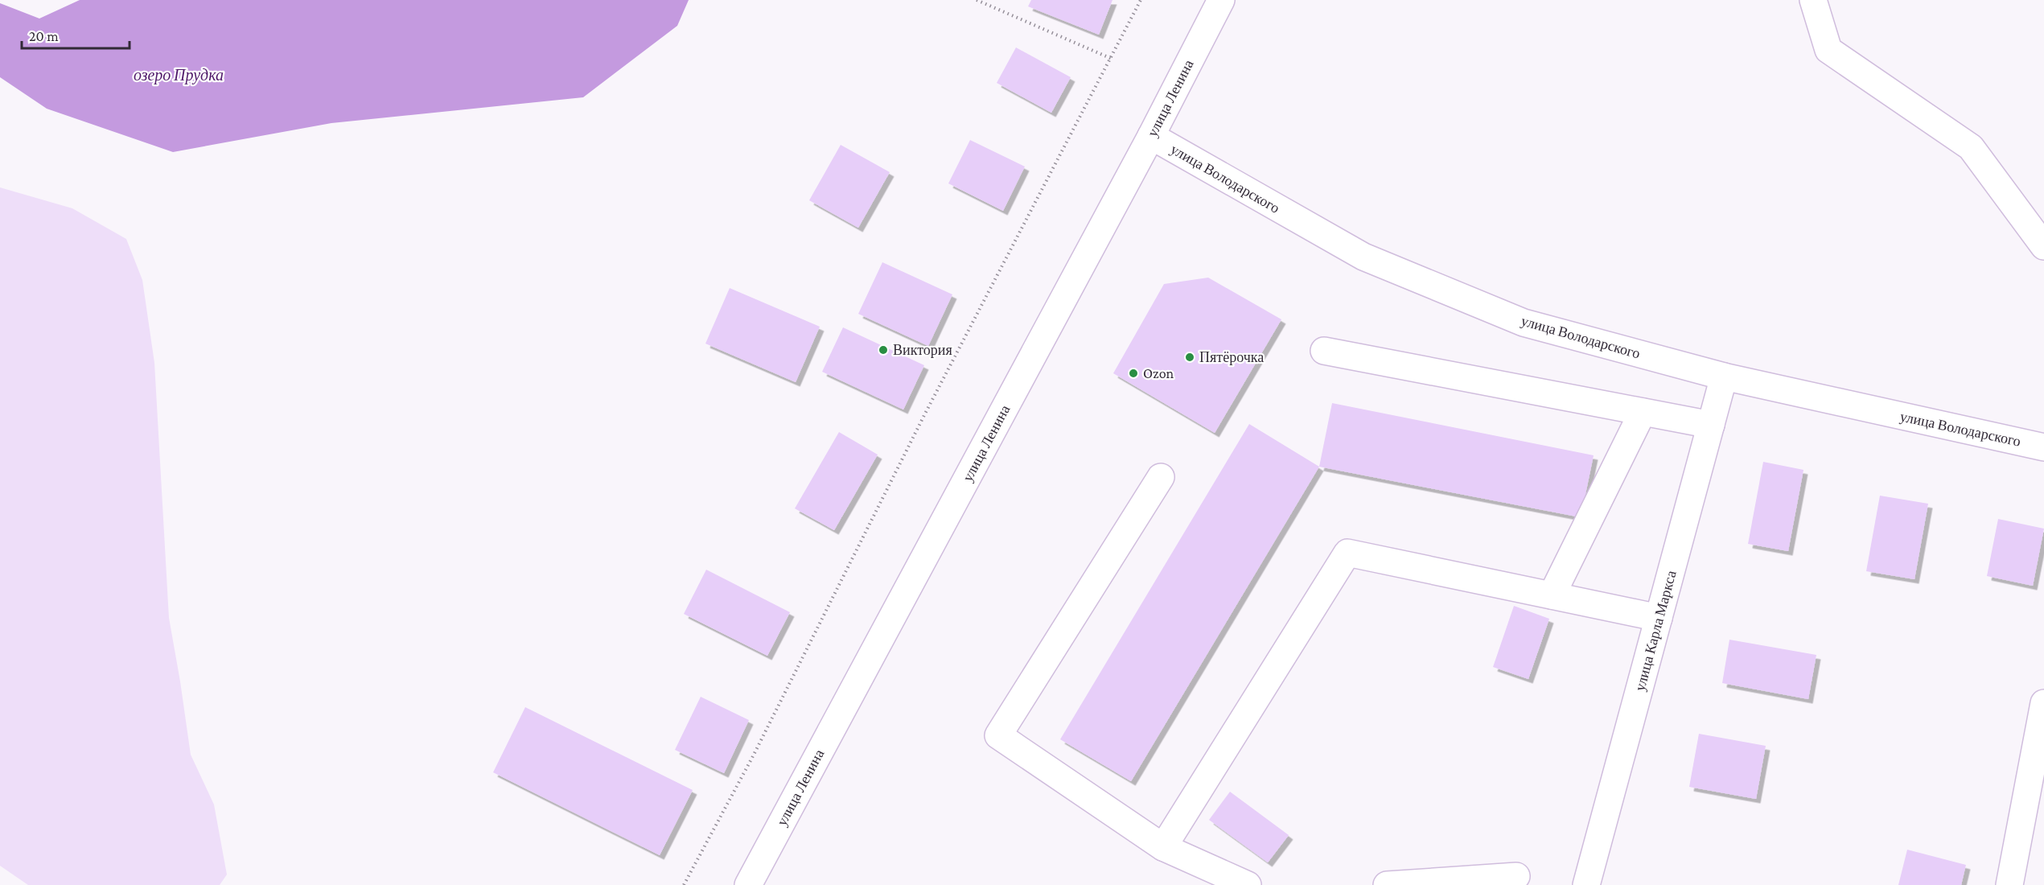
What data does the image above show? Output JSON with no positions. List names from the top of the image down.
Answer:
{
  "streets": {
    "main road": ["улица Ленина", "улица Володарского", "улица Карла Маркса"]
  },
  "crossings": [
    ["улица Ленина", "улица Володарского"],
    ["улица Володарского", "улица Карла Маркса"]
  ],
  "water": ["озеро Прудка"],
  "places": ["Виктория", "Пятёрочка", "Ozon"],
  "scale_bar": "20 m"
}
